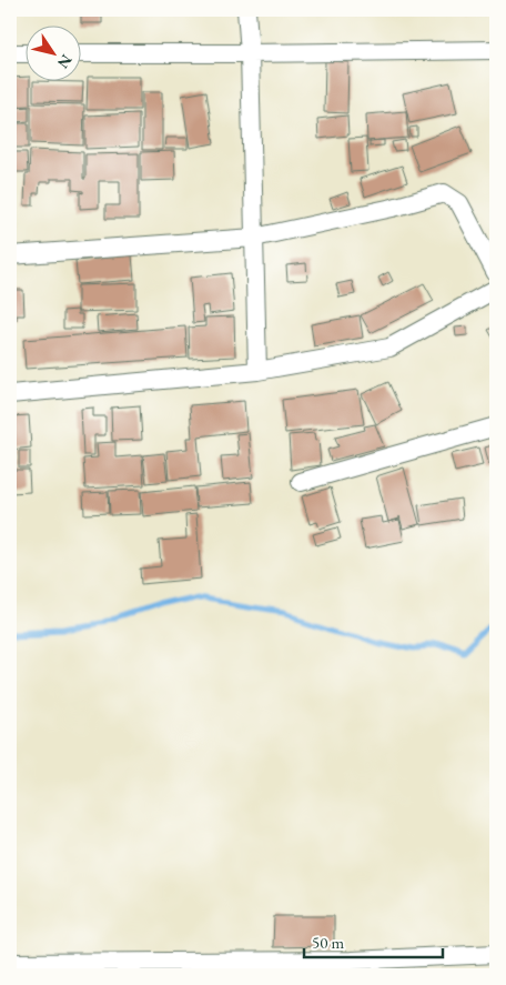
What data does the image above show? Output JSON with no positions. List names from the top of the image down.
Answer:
{
  "scale_bar": "50 m",
  "north": "bottom right"
}
